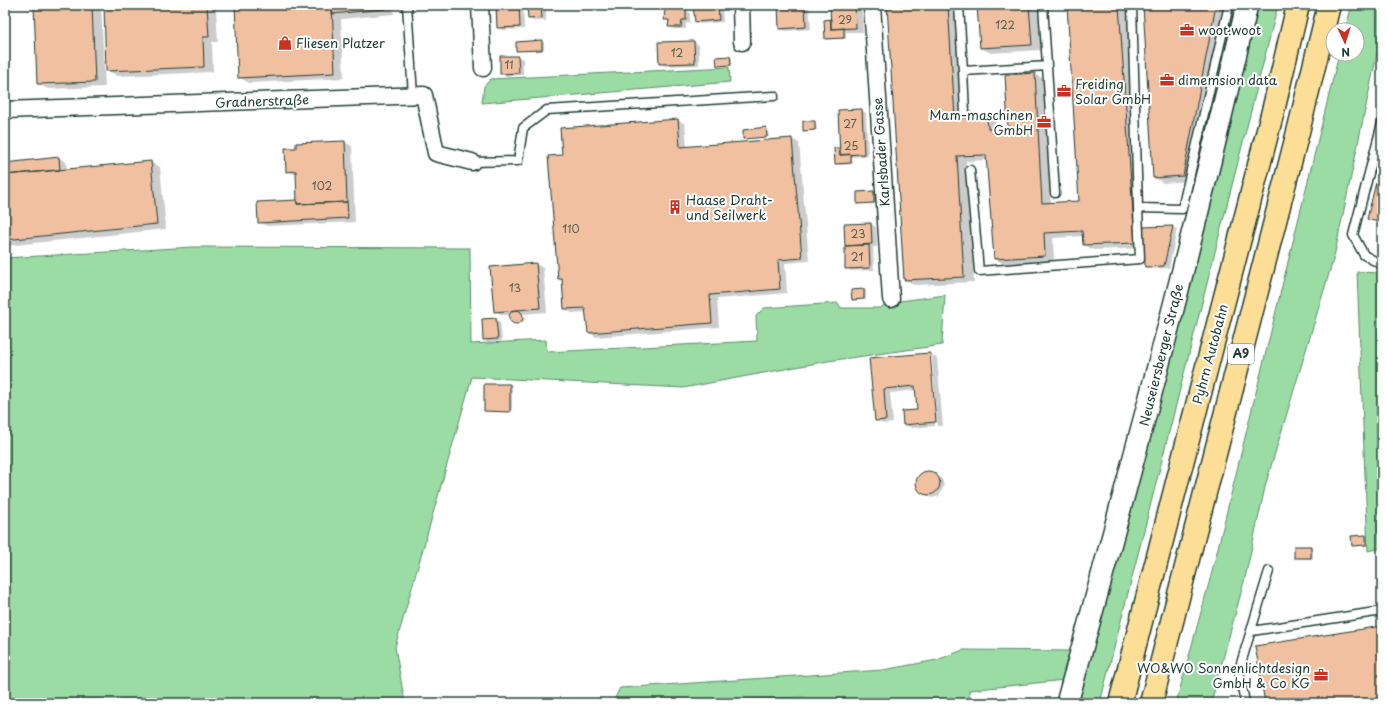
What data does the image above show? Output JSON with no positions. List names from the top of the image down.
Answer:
{
  "streets": {
    "highway": ["Pyhrn Autobahn", "A9"],
    "street": ["Gradnerstraße", "Karlsbader Gasse", "Neuseiersberger Straße"]
  },
  "places": {
    "office": [
      "woot.woot",
      "dimemsion data",
      "Freiding Solar GmbH",
      "Mam-maschinen GmbH",
      "WO&WO Sonnenlichtdesign GmbH & Co KG"
    ],
    "shop": ["Fliesen Platzer"],
    "building": ["Haase Draht- und Seilwerk"]
  },
  "house_numbers": [
    "29",
    "122",
    "12",
    "11",
    "27",
    "25",
    "102",
    "110",
    "23",
    "21",
    "13"
  ],
  "north": "bottom"
}
